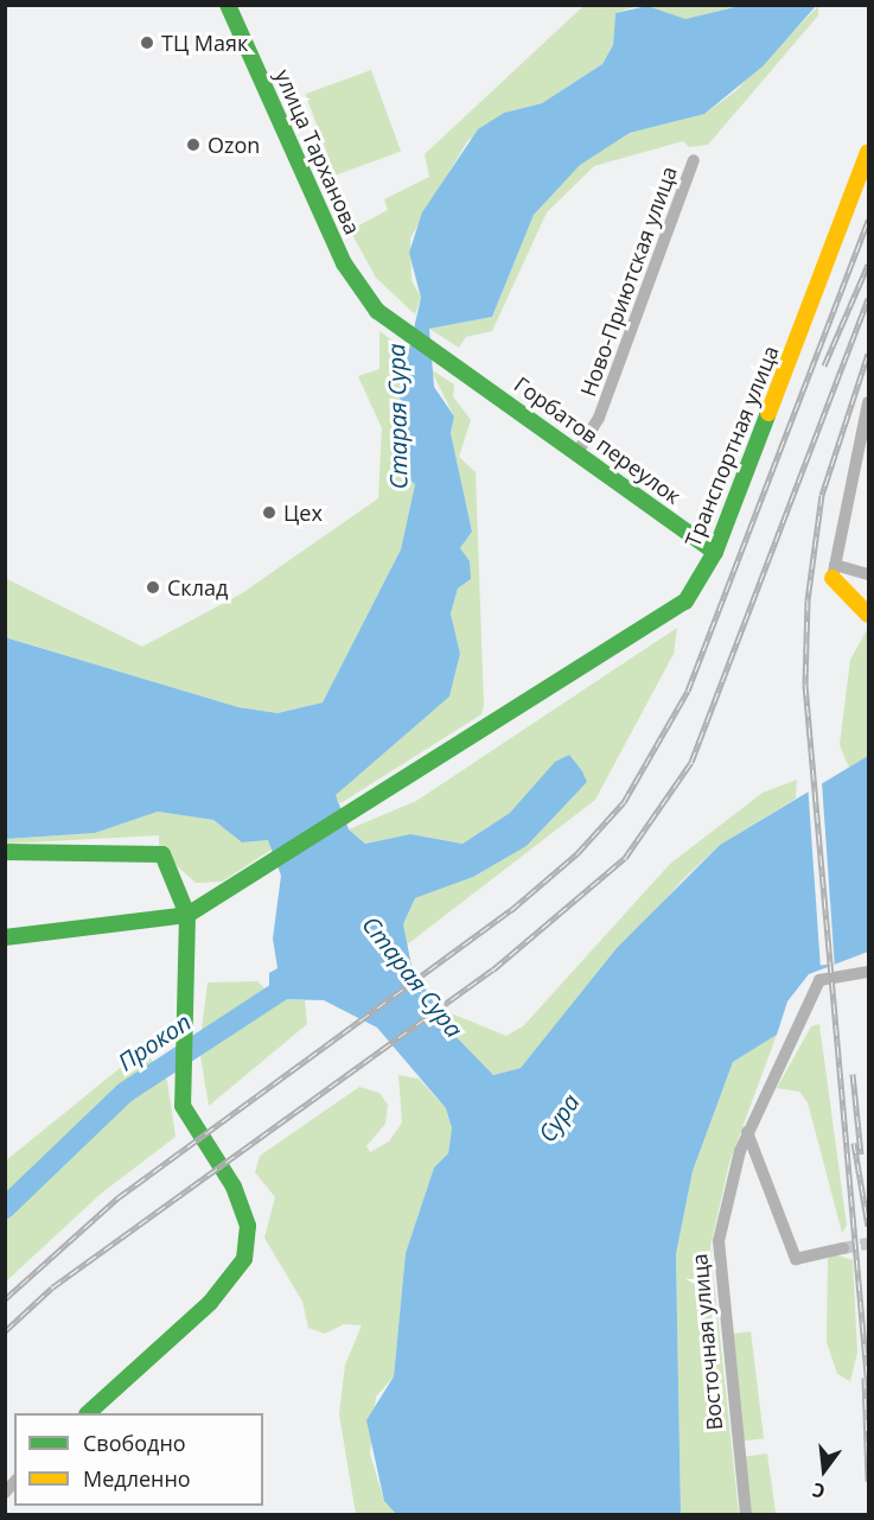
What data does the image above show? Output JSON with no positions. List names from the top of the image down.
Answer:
{
  "streets": {
    "main road": ["улица Тарханова", "Горбатов переулок", "Транспортная улица"],
    "street": ["Ново-Приютская улица", "Восточная улица"]
  },
  "crossings": [
    ["улица Тарханова", "Горбатов переулок"],
    ["Ново-Приютская улица", "Горбатов переулок"],
    ["Горбатов переулок", "Транспортная улица"]
  ],
  "water": ["Старая Сура", "Прокоп", "Сура"],
  "places": [
    "ТЦ Маяк",
    "Ozon",
    "Цех",
    "Склад"
  ],
  "legend": ["Свободно", "Медленно"],
  "north": "bottom"
}
